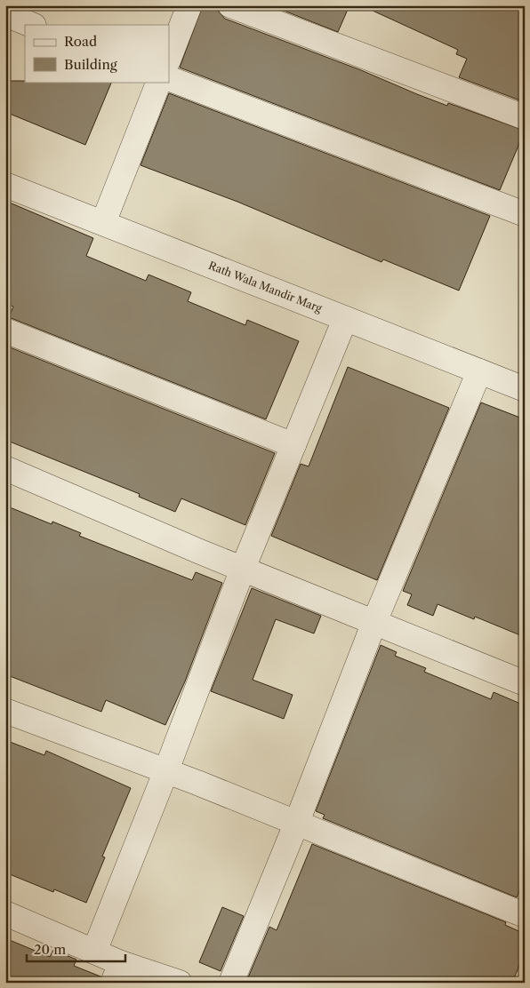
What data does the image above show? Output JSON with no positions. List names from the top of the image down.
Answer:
{
  "streets": {
    "street": ["Rath Wala Mandir Marg"]
  },
  "legend": ["Road", "Building"],
  "scale_bar": "20 m"
}
